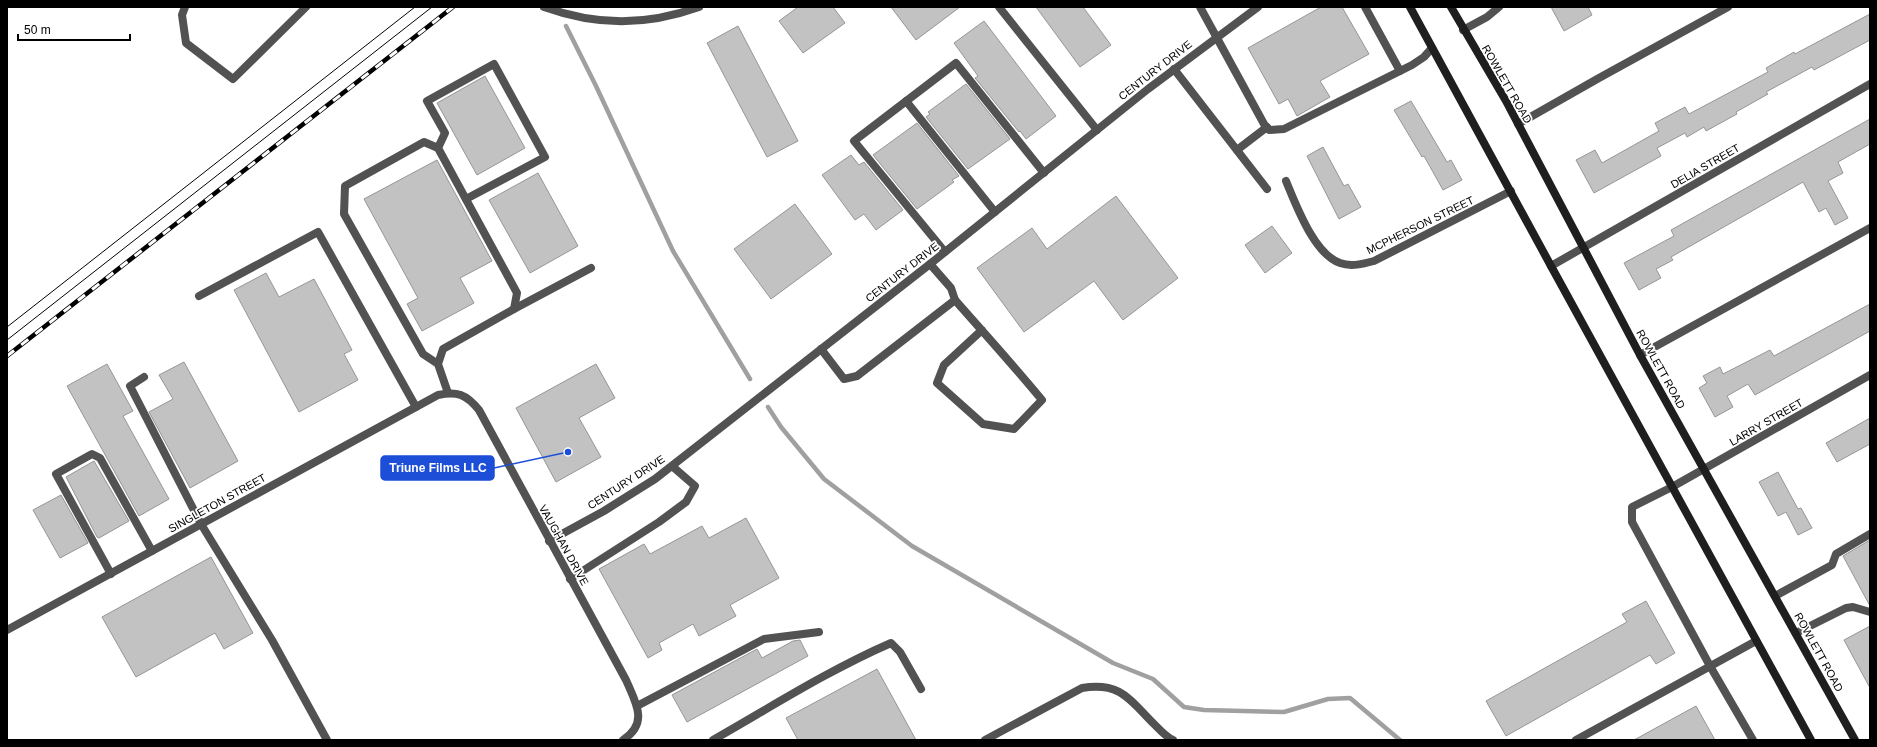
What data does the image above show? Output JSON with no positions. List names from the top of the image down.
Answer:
{
  "streets": {
    "main road": ["ROWLETT ROAD"],
    "street": [
      "CENTURY DRIVE",
      "DELIA STREET",
      "MCPHERSON STREET",
      "LARRY STREET",
      "SINGLETON STREET",
      "VAUGHAN DRIVE"
    ]
  },
  "crossings": [
    ["CENTURY DRIVE", "VAUGHAN DRIVE"],
    ["ROWLETT ROAD", "DELIA STREET"],
    ["ROWLETT ROAD", "LARRY STREET"],
    ["SINGLETON STREET", "VAUGHAN DRIVE"]
  ],
  "places": ["Triune Films LLC"],
  "scale_bar": "50 m"
}
